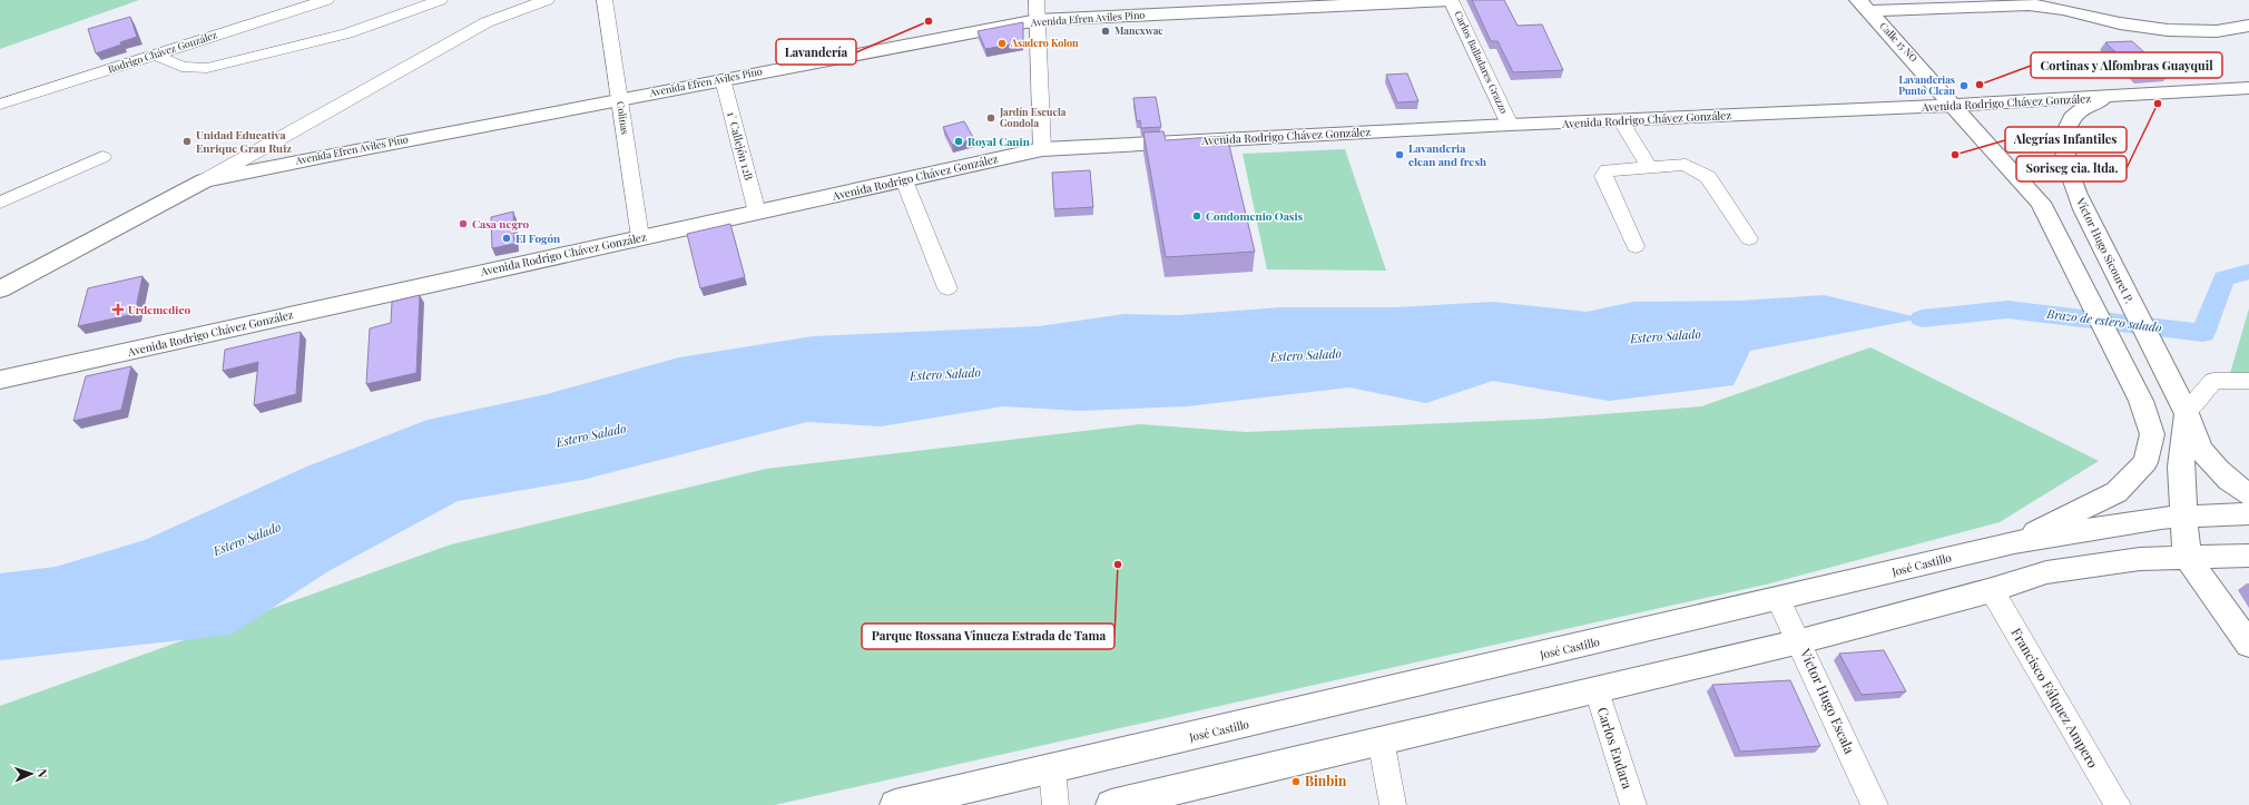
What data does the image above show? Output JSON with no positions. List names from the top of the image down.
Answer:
{
  "streets": {
    "street": [
      "Avenida Efren Aviles Pino",
      "Calle 15 NO",
      "Rodrigo Chávez González",
      "Carlos Balladares Grazzo",
      "Avenida Rodrigo Chávez González",
      "Colinas",
      "1° Callejón 12B",
      "Víctor Hugo Sicouret P.",
      "José Castillo",
      "Francisco Fálquez Ampero",
      "Víctor Hugo Escala",
      "Carlos Endara"
    ]
  },
  "crossings": [
    ["Avenida Efren Aviles Pino", "Carlos Balladares Grazzo"],
    ["Avenida Efren Aviles Pino", "Colinas"],
    ["Avenida Efren Aviles Pino", "1° Callejón 12B"],
    ["Calle 15 NO", "Avenida Rodrigo Chávez González"],
    ["Carlos Balladares Grazzo", "Avenida Rodrigo Chávez González"],
    ["Avenida Rodrigo Chávez González", "Colinas"],
    ["Avenida Rodrigo Chávez González", "1° Callejón 12B"],
    ["Avenida Rodrigo Chávez González", "Víctor Hugo Sicouret P."],
    ["José Castillo", "Víctor Hugo Escala"]
  ],
  "water": ["Brazo de estero salado", "Estero Salado"],
  "places": {
    "other": [
      "Lavandería",
      "Manexwae",
      "Asadero Kolon",
      "Cortinas y Alfombras Guayquil",
      "Lavanderias Punto Clean",
      "Soriseg cia. ltda.",
      "Jardín Escuela Gondola",
      "Unidad Educativa Enrique Grau Ruiz",
      "Royal Canin",
      "Lavanderia clean and fresh",
      "Alegrías Infantiles",
      "Condomenio Oasis",
      "Casa negro",
      "El Fogón",
      "Parque Rossana Vinueza Estrada de Tama",
      "Binbin"
    ],
    "health": ["Urdemedico"]
  },
  "north": "right"
}
